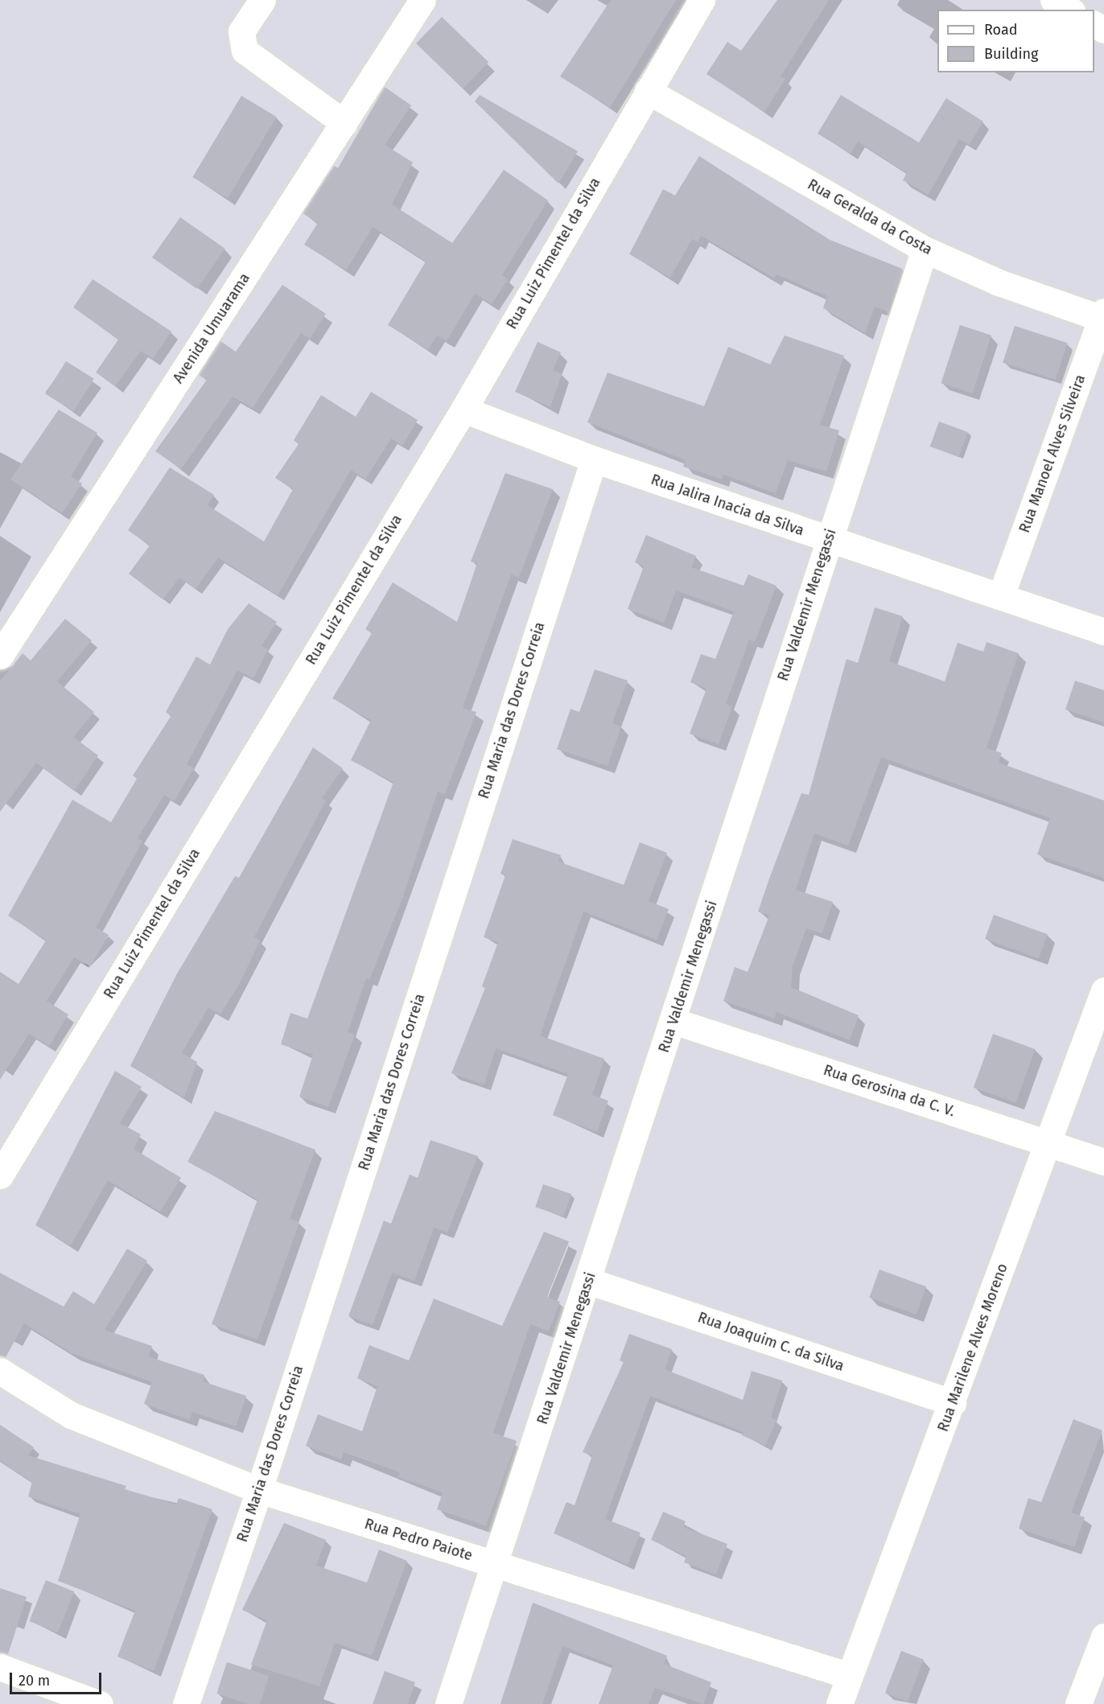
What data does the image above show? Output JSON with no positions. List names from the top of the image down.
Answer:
{
  "streets": {
    "street": [
      "Rua Geralda da Costa",
      "Rua Luiz Pimentel da Silva",
      "Avenida Umuarama",
      "Rua Manoel Alves Silveira",
      "Rua Jalira Inacia da Silva",
      "Rua Valdemir Menegassi",
      "Rua Maria das Dores Correia",
      "Rua Gerosina da C. V.",
      "Rua Joaquim C. da Silva",
      "Rua Marilene Alves Moreno",
      "Rua Pedro Paiote"
    ]
  },
  "crossings": [
    ["Rua Geralda da Costa", "Rua Luiz Pimentel da Silva"],
    ["Rua Geralda da Costa", "Rua Manoel Alves Silveira"],
    ["Rua Geralda da Costa", "Rua Valdemir Menegassi"],
    ["Rua Luiz Pimentel da Silva", "Rua Jalira Inacia da Silva"],
    ["Rua Manoel Alves Silveira", "Rua Jalira Inacia da Silva"],
    ["Rua Jalira Inacia da Silva", "Rua Valdemir Menegassi"],
    ["Rua Jalira Inacia da Silva", "Rua Maria das Dores Correia"],
    ["Rua Valdemir Menegassi", "Rua Gerosina da C. V."],
    ["Rua Valdemir Menegassi", "Rua Joaquim C. da Silva"],
    ["Rua Valdemir Menegassi", "Rua Pedro Paiote"],
    ["Rua Maria das Dores Correia", "Rua Pedro Paiote"],
    ["Rua Gerosina da C. V.", "Rua Marilene Alves Moreno"],
    ["Rua Joaquim C. da Silva", "Rua Marilene Alves Moreno"],
    ["Rua Marilene Alves Moreno", "Rua Pedro Paiote"]
  ],
  "legend": ["Road", "Building"],
  "scale_bar": "20 m"
}
